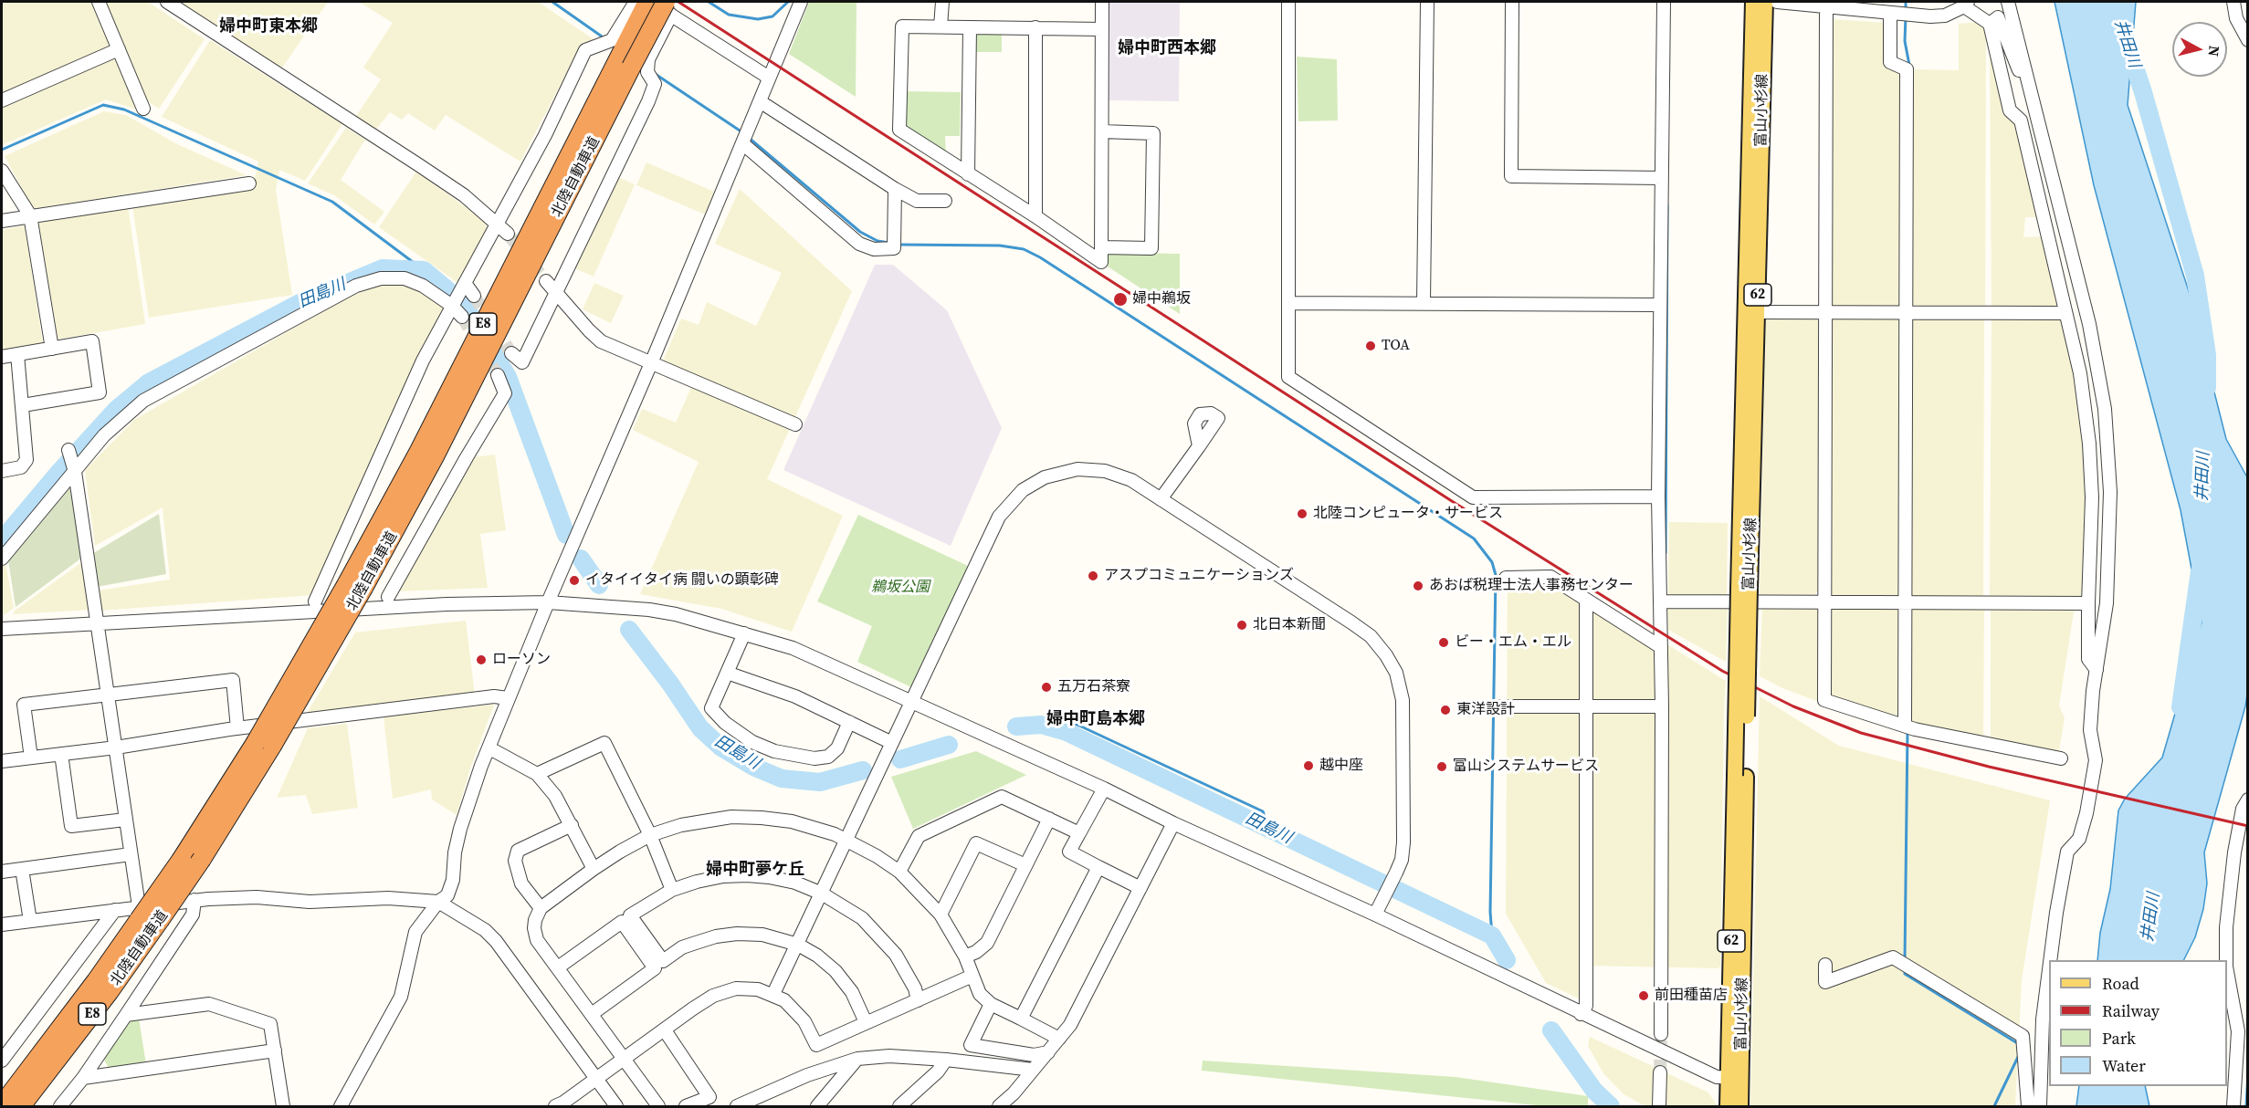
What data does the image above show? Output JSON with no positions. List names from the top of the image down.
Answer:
{
  "streets": {
    "highway": ["北陸自動車道", "E8"],
    "main road": ["富山小杉線", "62"]
  },
  "districts": [
    "婦中町東本郷",
    "婦中町西本郷",
    "婦中町島本郷",
    "婦中町夢ケ丘"
  ],
  "water": ["井田川", "田島川"],
  "parks": ["鵜坂公園"],
  "places": [
    "婦中鵜坂",
    "TOA",
    "北陸コンピュータ・サービス",
    "アスプコミュニケーションズ",
    "イタイイタイ病 闘いの顕彰碑",
    "あおば税理士法人事務センター",
    "北日本新聞",
    "ビー・エム・エル",
    "ローソン",
    "五万石茶寮",
    "東洋設計",
    "越中座",
    "富山システムサービス",
    "前田種苗店"
  ],
  "legend": [
    "Road",
    "Railway",
    "Park",
    "Water"
  ],
  "north": "right"
}
